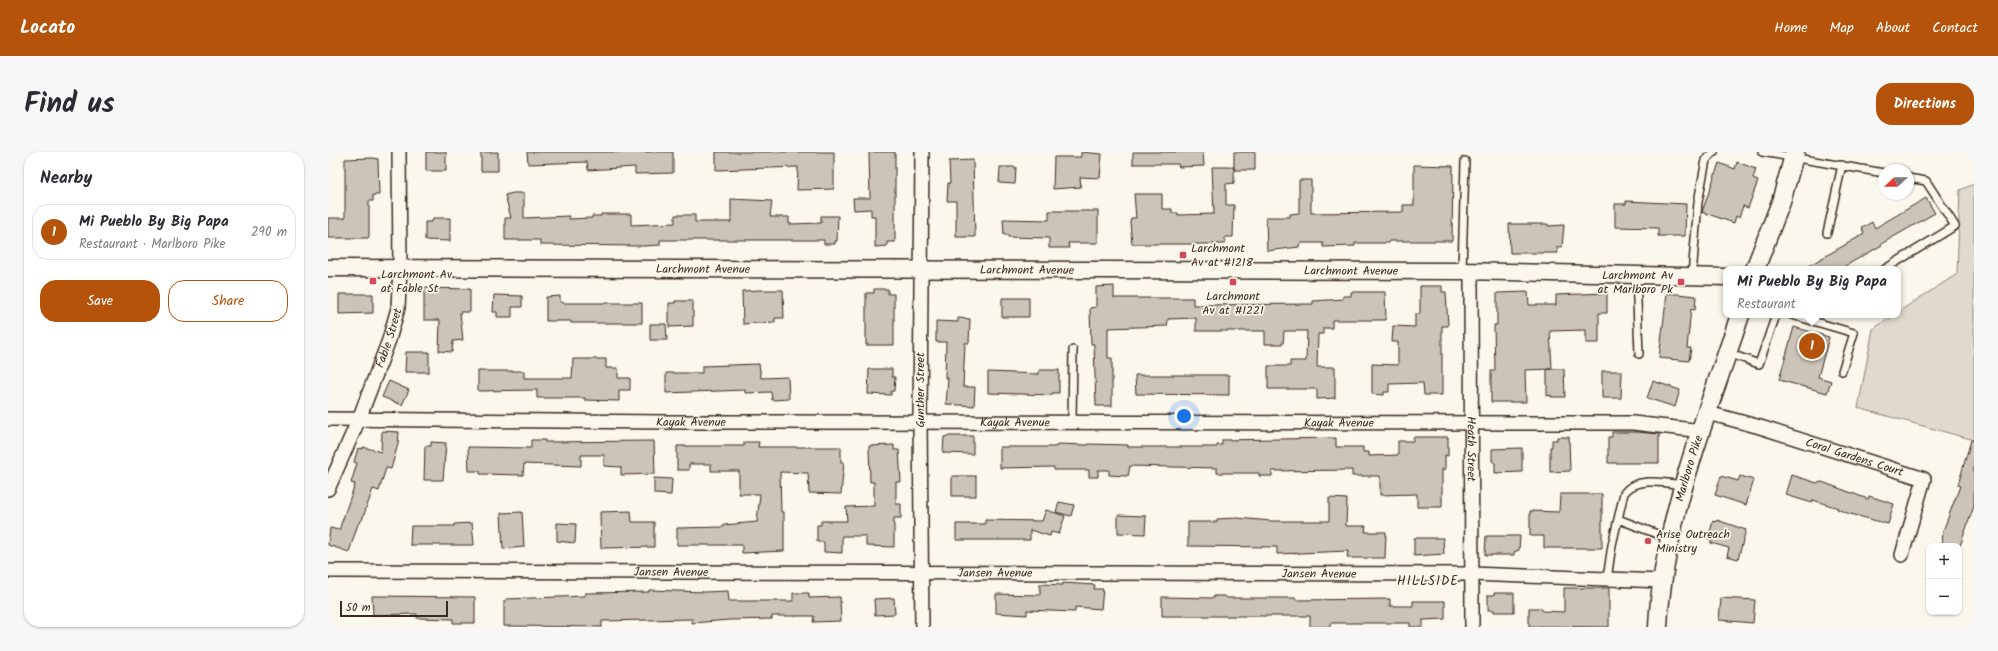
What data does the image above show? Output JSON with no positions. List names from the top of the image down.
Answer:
{
  "streets": {
    "main road": ["Marlboro Pike"],
    "street": [
      "Larchmont Avenue",
      "Fable Street",
      "Gunther Street",
      "Kayak Avenue",
      "Heath Street",
      "Coral Gardens Court",
      "Jansen Avenue"
    ]
  },
  "crossings": [
    ["Larchmont Avenue", "Fable Street"],
    ["Larchmont Avenue", "Gunther Street"],
    ["Larchmont Avenue", "Heath Street"],
    ["Fable Street", "Kayak Avenue"],
    ["Gunther Street", "Kayak Avenue"],
    ["Gunther Street", "Jansen Avenue"],
    ["Kayak Avenue", "Heath Street"],
    ["Kayak Avenue", "Marlboro Pike"],
    ["Heath Street", "Jansen Avenue"],
    ["Coral Gardens Court", "Marlboro Pike"],
    ["Marlboro Pike", "Jansen Avenue"]
  ],
  "districts": ["HILLSIDE"],
  "places": {
    "transit": [
      "Larchmont Av at #1218",
      "Larchmont Av at Fable St",
      "Larchmont Av at #1221",
      "Larchmont Av at Marlboro Pk"
    ],
    "other": ["Arise Outreach Ministry"]
  },
  "scale_bar": "50 m",
  "north": "left",
  "page": {
    "header": "Locato",
    "nav": [
      "Home",
      "Map",
      "About",
      "Contact"
    ],
    "title": "Find us",
    "buttons": [
      "Directions",
      ["Save", "Share"]
    ],
    "heading": "Nearby",
    "list": [
      {
        "mark": "1",
        "name": "Mi Pueblo By Big Papa",
        "note": "Restaurant · Marlboro Pike",
        "value": "290 m"
      }
    ],
    "popup": ["Mi Pueblo By Big Papa", "Restaurant"],
    "pins": "1",
    "map_buttons": ["+", "−"],
    "scale": "50 m"
  }
}
